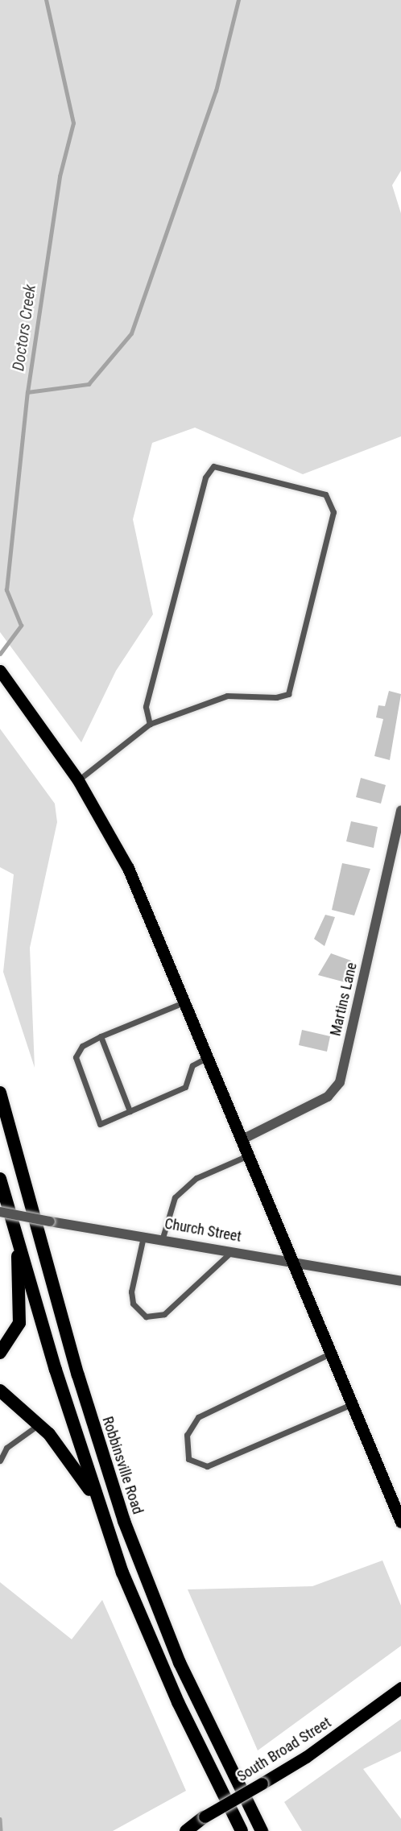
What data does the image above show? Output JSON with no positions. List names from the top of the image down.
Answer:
{
  "streets": {
    "highway": ["Robbinsville Road"],
    "main road": ["South Broad Street"],
    "street": ["Martins Lane", "Church Street"]
  },
  "water": ["Doctors Creek"]
}
